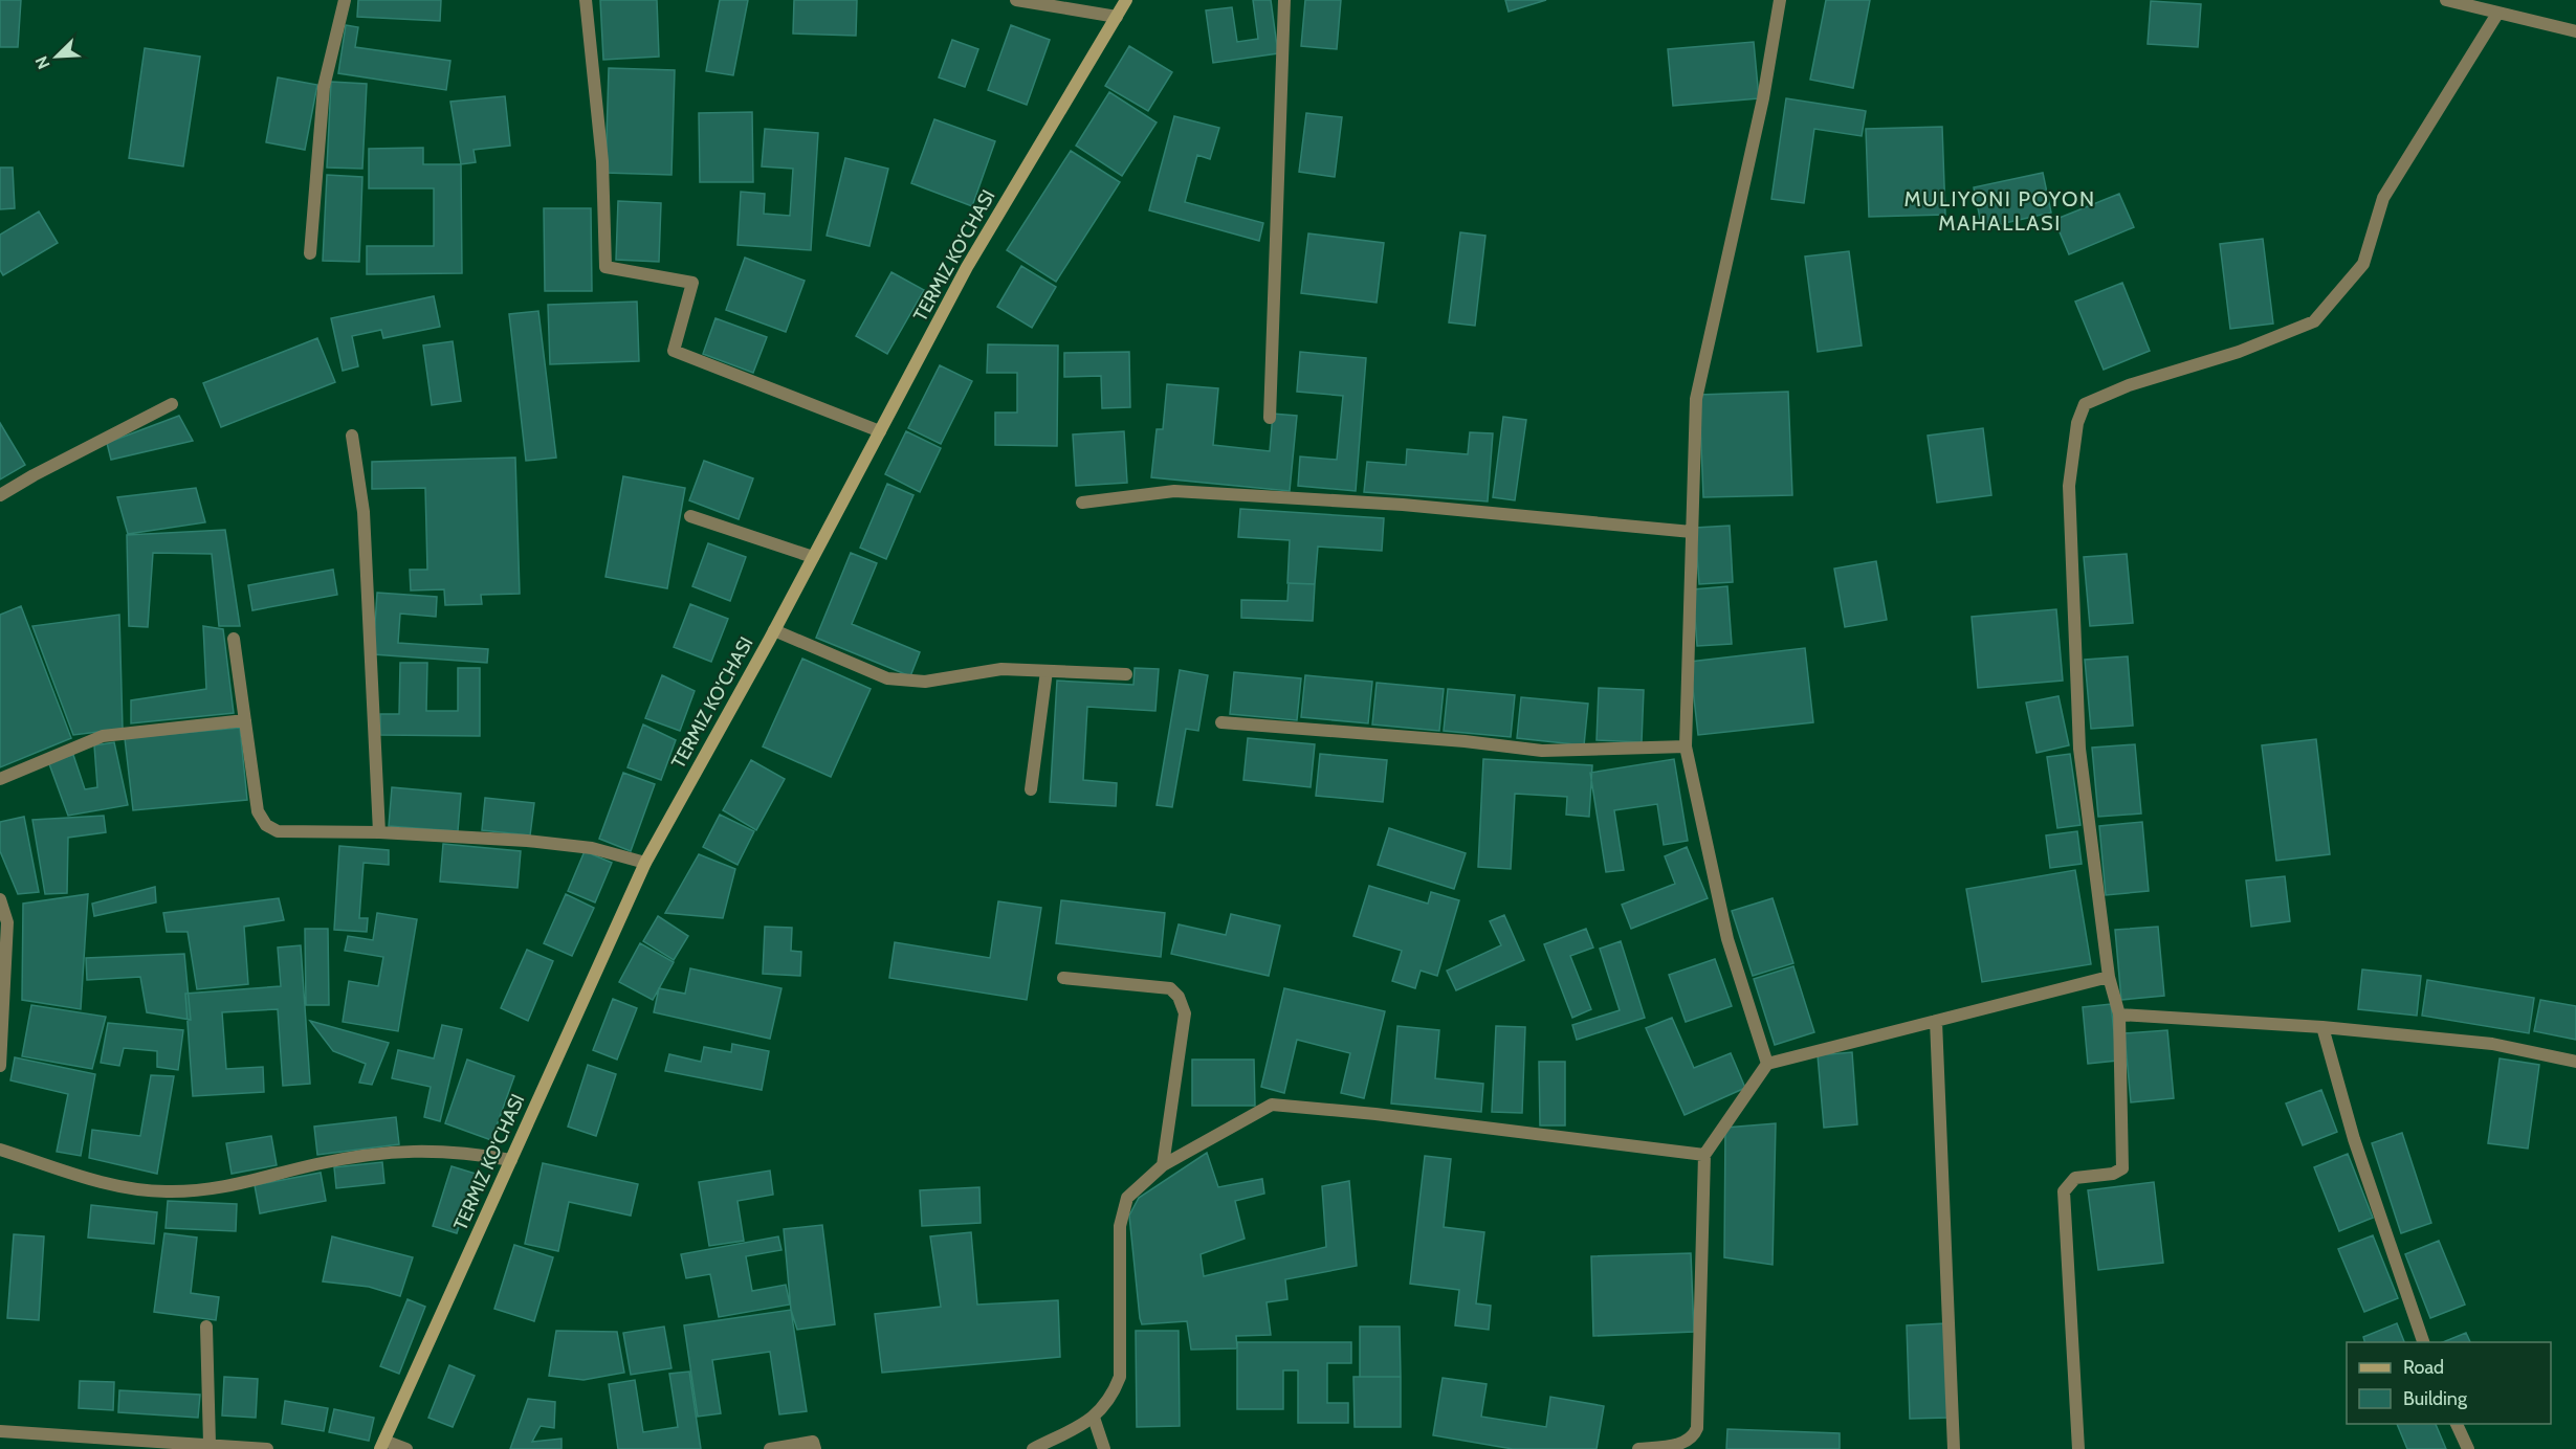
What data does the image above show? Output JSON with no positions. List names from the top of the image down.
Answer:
{
  "streets": {
    "main road": ["TERMIZ KO'CHASI"]
  },
  "districts": ["MULIYONI POYON MAHALLASI"],
  "legend": ["Road", "Building"],
  "north": "bottom left"
}
